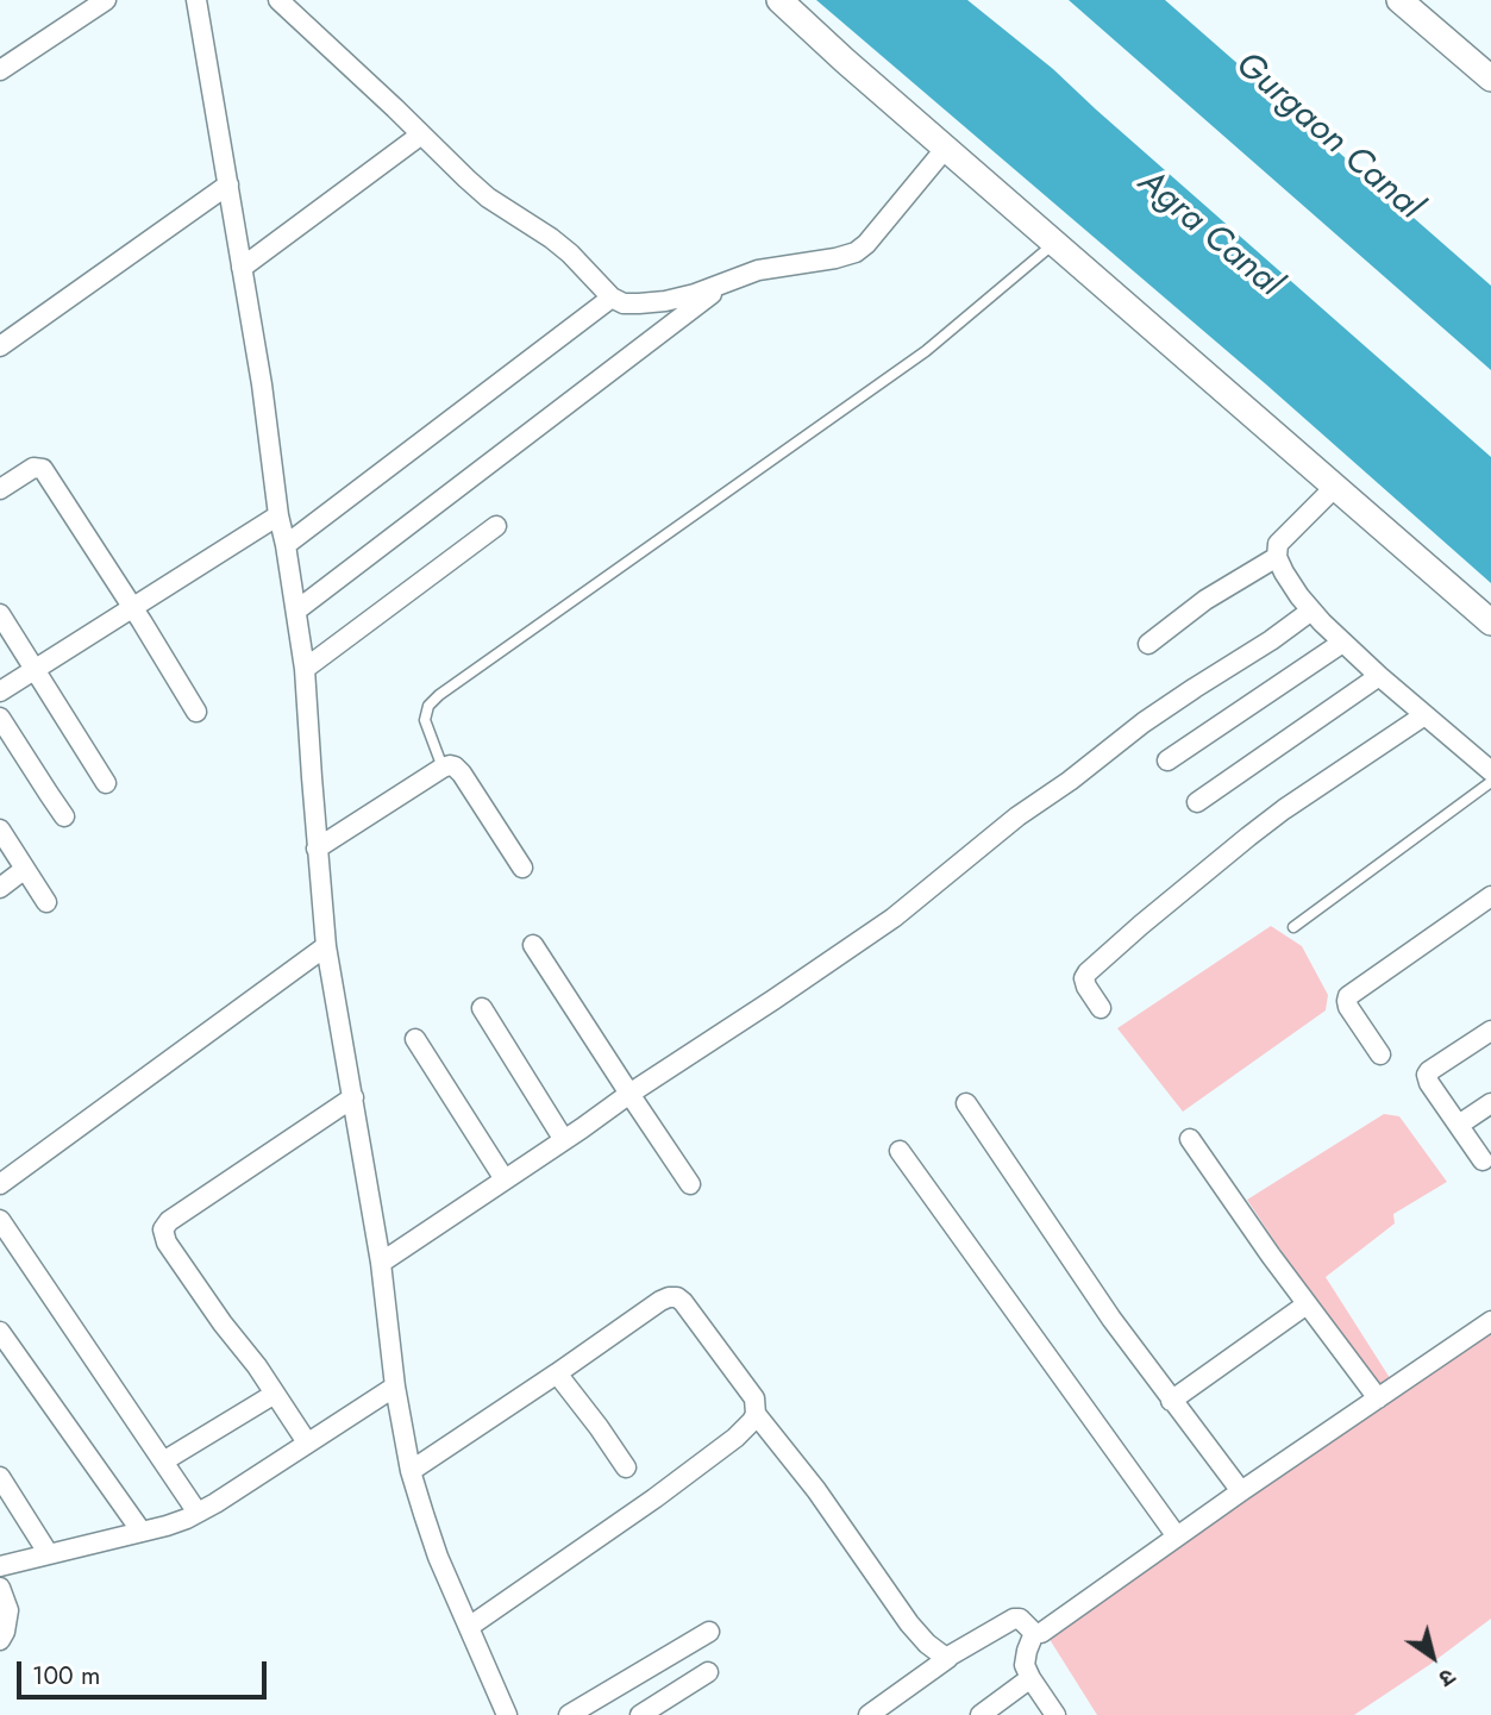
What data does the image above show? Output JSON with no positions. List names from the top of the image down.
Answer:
{
  "water": ["Gurgaon Canal", "Agra Canal"],
  "scale_bar": "100 m",
  "north": "bottom right"
}
